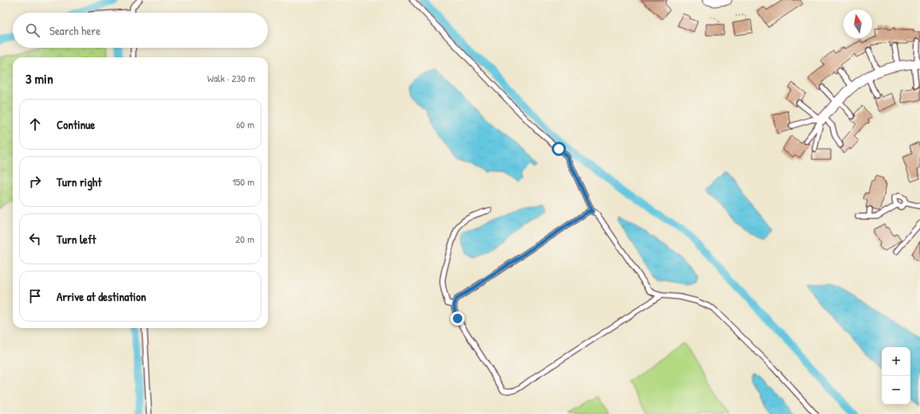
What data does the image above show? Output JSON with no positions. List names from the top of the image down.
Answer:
{
  "north": "top",
  "page": {
    "search": "Search here",
    "heading": ["3 min", "Walk · 230 m"],
    "list": [
      ["Continue", "60 m"],
      ["Turn right", "150 m"],
      ["Turn left", "20 m"],
      "Arrive at destination"
    ],
    "map_buttons": ["+", "−"]
  }
}
